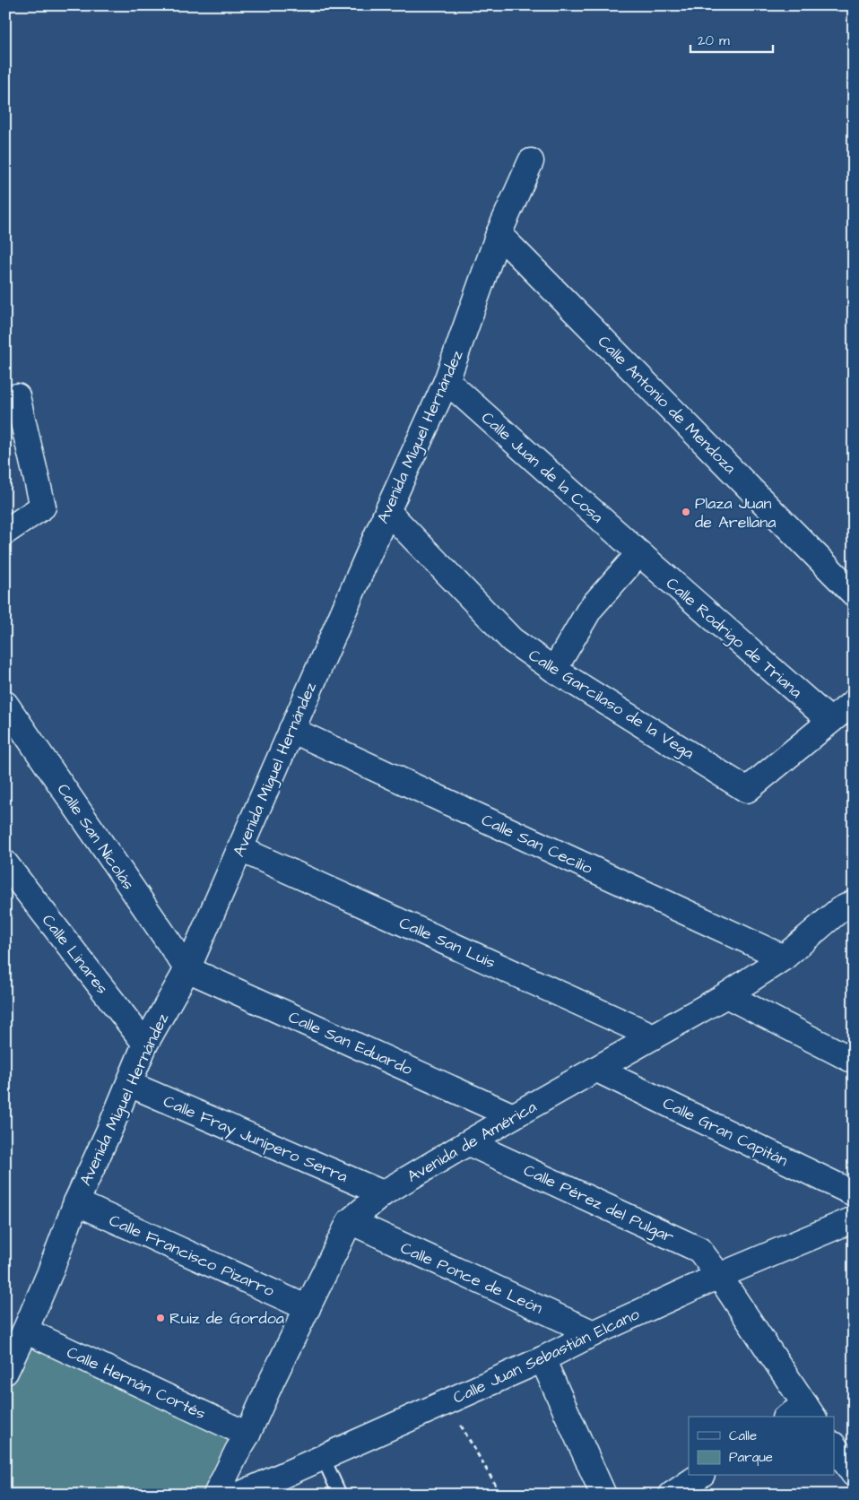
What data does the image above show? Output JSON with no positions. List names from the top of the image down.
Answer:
{
  "streets": {
    "street": [
      "Calle Antonio de Mendoza",
      "Avenida Miguel Hernández",
      "Calle Juan de la Cosa",
      "Calle Rodrigo de Triana",
      "Calle Garcilaso de la Vega",
      "Calle San Nicolás",
      "Calle San Cecilio",
      "Calle San Luis",
      "Calle Linares",
      "Calle San Eduardo",
      "Calle Gran Capitán",
      "Calle Fray Junípero Serra",
      "Avenida de América",
      "Calle Pérez del Pulgar",
      "Calle Francisco Pizarro",
      "Calle Ponce de León",
      "Calle Juan Sebastián Elcano",
      "Calle Hernán Cortés"
    ]
  },
  "crossings": [
    ["Calle Antonio de Mendoza", "Avenida Miguel Hernández"],
    ["Avenida Miguel Hernández", "Calle Juan de la Cosa"],
    ["Avenida Miguel Hernández", "Calle Garcilaso de la Vega"],
    ["Avenida Miguel Hernández", "Calle San Nicolás"],
    ["Avenida Miguel Hernández", "Calle San Cecilio"],
    ["Avenida Miguel Hernández", "Calle San Luis"],
    ["Avenida Miguel Hernández", "Calle Linares"],
    ["Avenida Miguel Hernández", "Calle San Eduardo"],
    ["Avenida Miguel Hernández", "Calle Fray Junípero Serra"],
    ["Avenida Miguel Hernández", "Calle Francisco Pizarro"],
    ["Avenida Miguel Hernández", "Calle Hernán Cortés"],
    ["Calle Juan de la Cosa", "Calle Rodrigo de Triana"],
    ["Calle Rodrigo de Triana", "Calle Garcilaso de la Vega"],
    ["Calle San Nicolás", "Calle San Eduardo"],
    ["Calle San Cecilio", "Avenida de América"],
    ["Calle San Luis", "Avenida de América"],
    ["Calle San Eduardo", "Avenida de América"],
    ["Calle Gran Capitán", "Avenida de América"],
    ["Calle Fray Junípero Serra", "Avenida de América"],
    ["Avenida de América", "Calle Pérez del Pulgar"],
    ["Avenida de América", "Calle Francisco Pizarro"],
    ["Avenida de América", "Calle Ponce de León"],
    ["Avenida de América", "Calle Hernán Cortés"],
    ["Calle Pérez del Pulgar", "Calle Juan Sebastián Elcano"],
    ["Calle Ponce de León", "Calle Juan Sebastián Elcano"]
  ],
  "places": ["Plaza Juan de Arellana", "Ruiz de Gordoa"],
  "legend": ["Calle", "Parque"],
  "scale_bar": "20 m"
}
